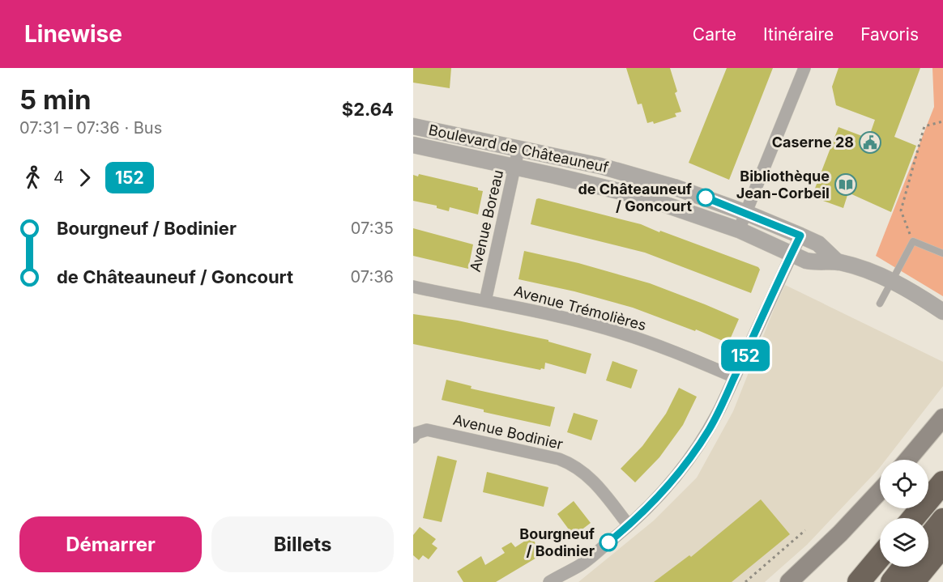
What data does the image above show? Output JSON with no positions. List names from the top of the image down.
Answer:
{
  "streets": {
    "street": [
      "Boulevard de Châteauneuf",
      "Avenue Boreau",
      "Avenue Trémolières",
      "Avenue Bodinier"
    ]
  },
  "crossings": [
    ["Boulevard de Châteauneuf", "Avenue Boreau"],
    ["Avenue Boreau", "Avenue Trémolières"]
  ],
  "places": {
    "public building": ["Caserne 28"],
    "library": ["Bibliothèque Jean-Corbeil"],
    "other": ["de Châteauneuf / Goncourt", "Bourgneuf / Bodinier"]
  },
  "lines": ["bus line 152"],
  "page": {
    "header": "Linewise",
    "nav": ["Carte", "Itinéraire", "Favoris"],
    "heading": ["5 min", "07:31 – 07:36 · Bus", "$2.64"],
    "on_map": "152",
    "legs": ["4", "152"],
    "list": [
      {
        "name": "Bourgneuf / Bodinier",
        "value": "07:35"
      },
      {
        "name": "de Châteauneuf / Goncourt",
        "value": "07:36"
      }
    ],
    "buttons": ["Démarrer", "Billets"]
  }
}
